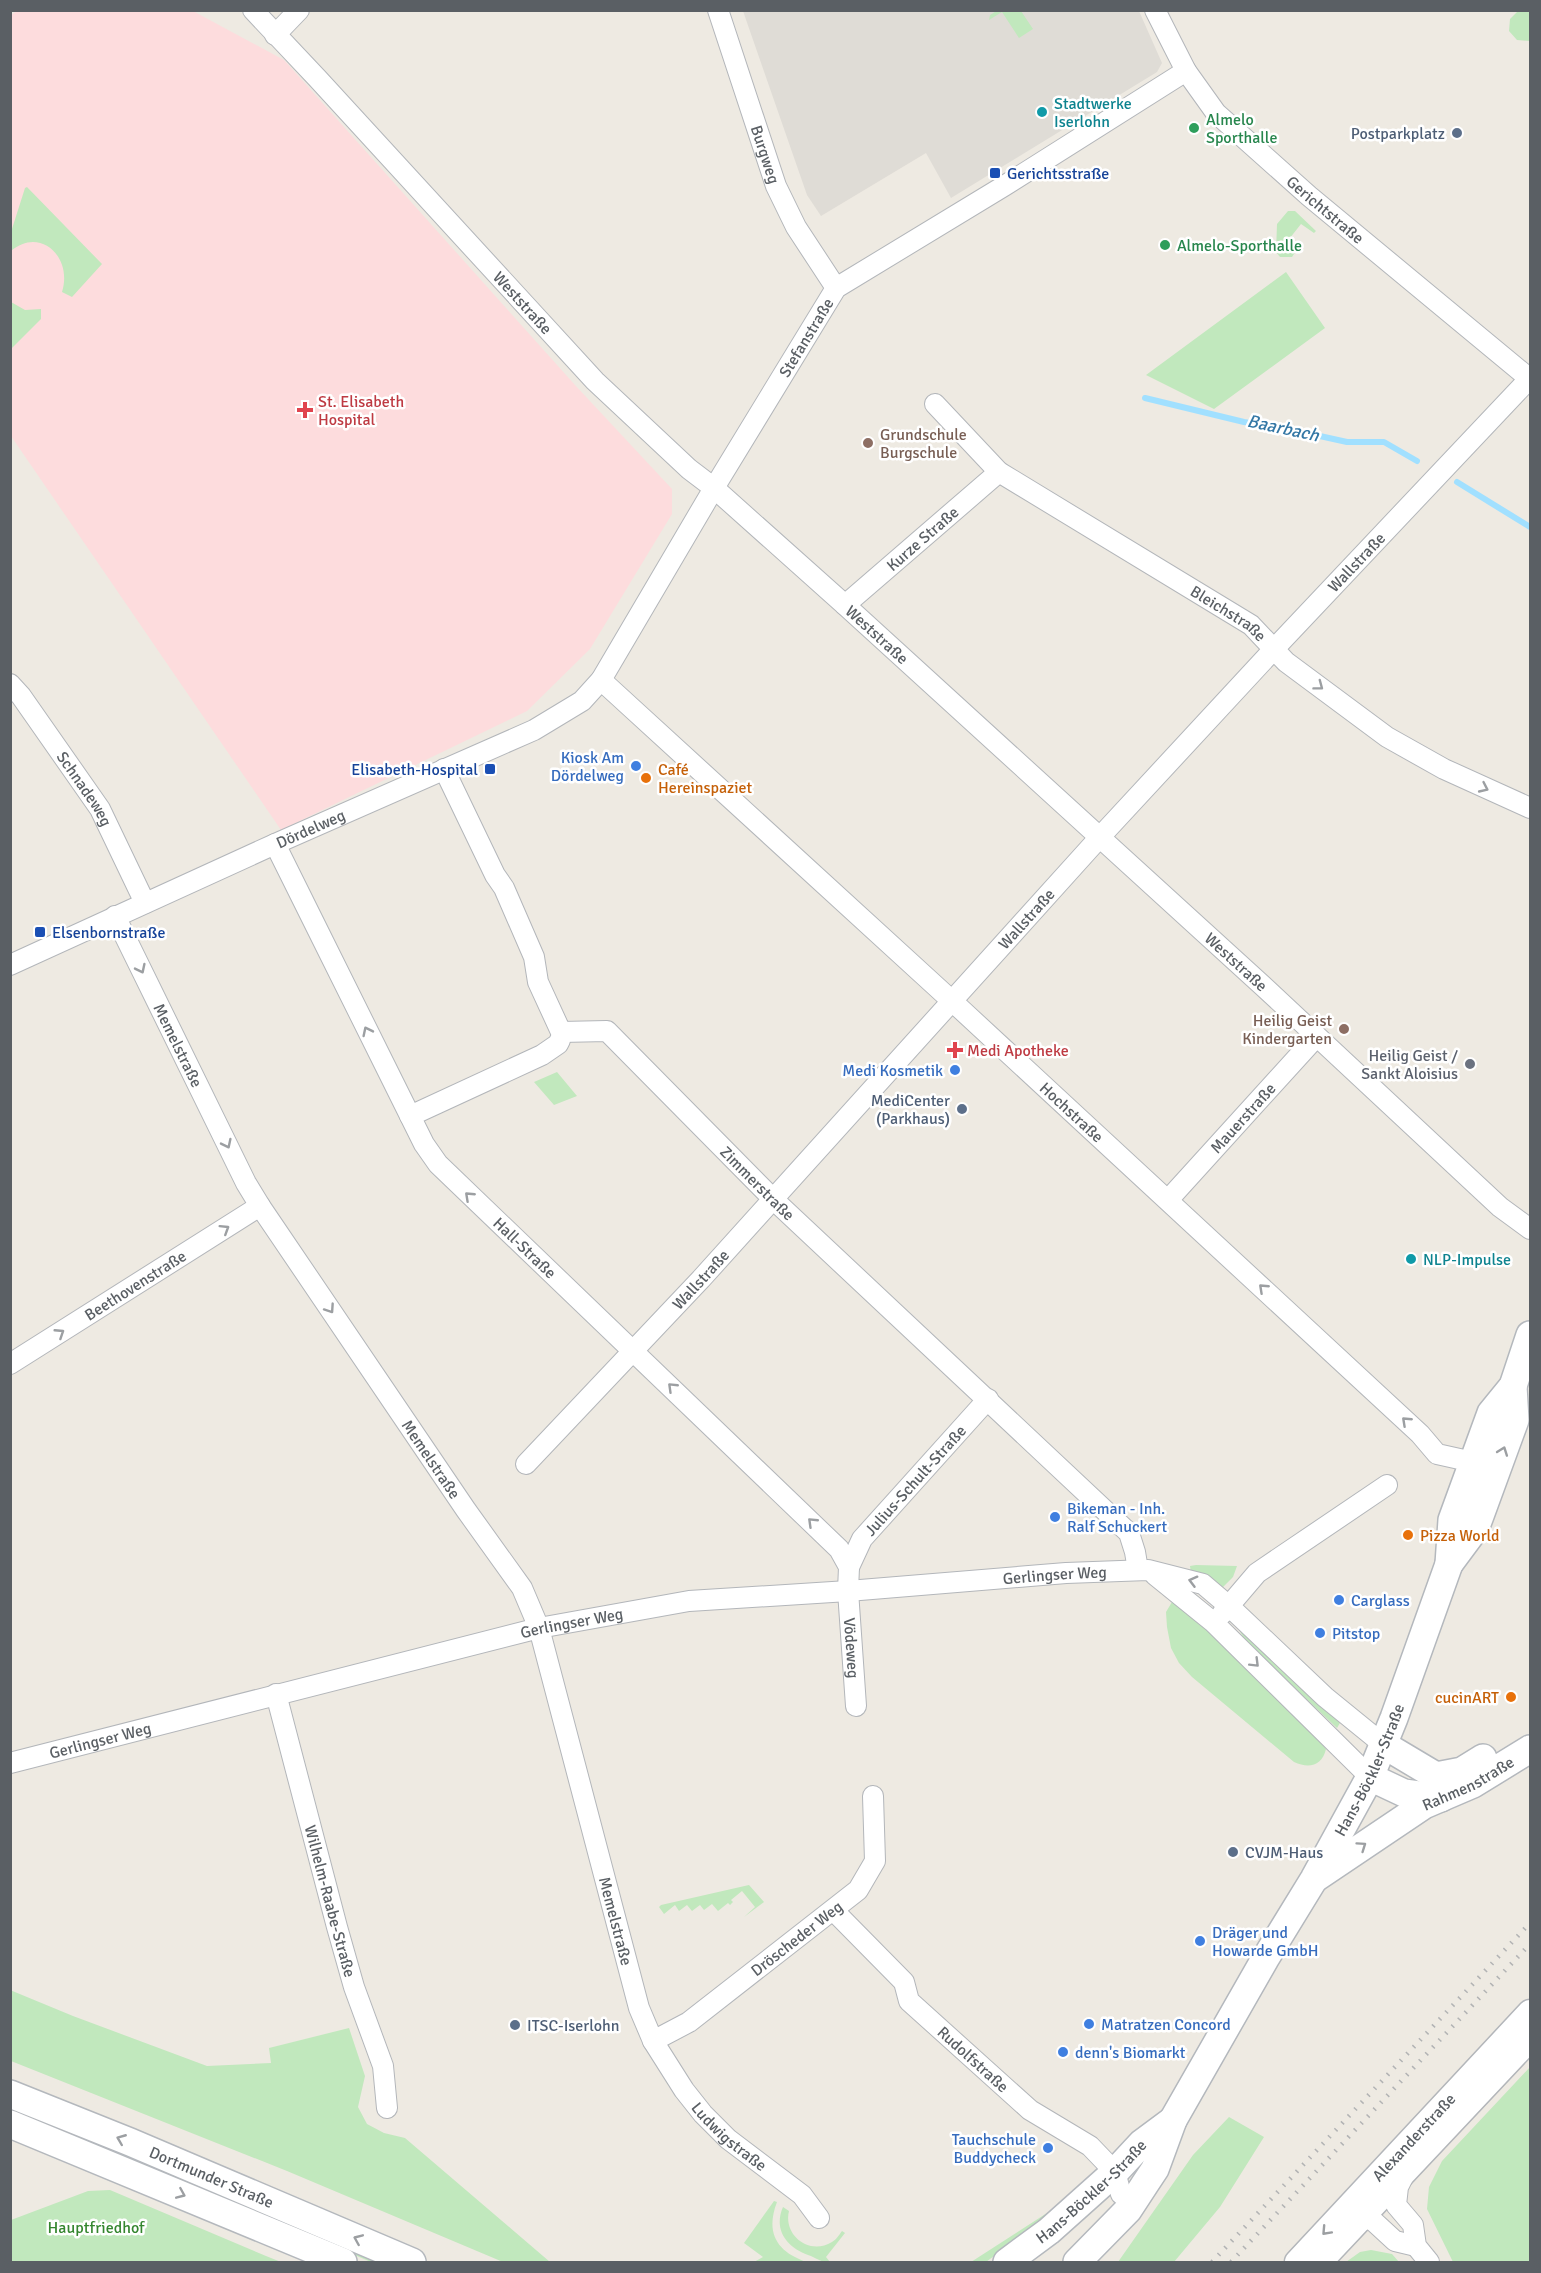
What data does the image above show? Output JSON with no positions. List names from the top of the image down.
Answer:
{
  "streets": {
    "main road": ["Hans-Böckler-Straße", "Rahmenstraße", "Dortmunder Straße"],
    "street": [
      "Burgweg",
      "Gerichtstraße",
      "Weststraße",
      "Stefanstraße",
      "Kurze Straße",
      "Wallstraße",
      "Bleichstraße",
      "Schnadeweg",
      "Dördelweg",
      "Memelstraße",
      "Hochstraße",
      "Mauerstraße",
      "Zimmerstraße",
      "Hall-Straße",
      "Beethovenstraße",
      "Julius-Schult-Straße",
      "Gerlingser Weg",
      "Vödeweg",
      "Wilhelm-Raabe-Straße",
      "Dröscheder Weg",
      "Rudolfstraße",
      "Ludwigstraße",
      "Alexanderstraße"
    ]
  },
  "crossings": [
    ["Burgweg", "Stefanstraße"],
    ["Gerichtstraße", "Stefanstraße"],
    ["Gerichtstraße", "Wallstraße"],
    ["Weststraße", "Stefanstraße"],
    ["Weststraße", "Kurze Straße"],
    ["Weststraße", "Wallstraße"],
    ["Weststraße", "Mauerstraße"],
    ["Stefanstraße", "Dördelweg"],
    ["Stefanstraße", "Hochstraße"],
    ["Kurze Straße", "Bleichstraße"],
    ["Wallstraße", "Bleichstraße"],
    ["Wallstraße", "Hochstraße"],
    ["Wallstraße", "Zimmerstraße"],
    ["Wallstraße", "Hall-Straße"],
    ["Schnadeweg", "Dördelweg"],
    ["Dördelweg", "Memelstraße"],
    ["Dördelweg", "Hochstraße"],
    ["Dördelweg", "Zimmerstraße"],
    ["Dördelweg", "Hall-Straße"],
    ["Memelstraße", "Beethovenstraße"],
    ["Memelstraße", "Gerlingser Weg"],
    ["Memelstraße", "Dröscheder Weg"],
    ["Memelstraße", "Ludwigstraße"],
    ["Hochstraße", "Mauerstraße"],
    ["Hochstraße", "Hans-Böckler-Straße"],
    ["Zimmerstraße", "Julius-Schult-Straße"],
    ["Zimmerstraße", "Gerlingser Weg"],
    ["Hall-Straße", "Julius-Schult-Straße"],
    ["Gerlingser Weg", "Vödeweg"],
    ["Gerlingser Weg", "Hans-Böckler-Straße"],
    ["Gerlingser Weg", "Rahmenstraße"],
    ["Gerlingser Weg", "Wilhelm-Raabe-Straße"],
    ["Hans-Böckler-Straße", "Rahmenstraße"],
    ["Hans-Böckler-Straße", "Rudolfstraße"],
    ["Dröscheder Weg", "Rudolfstraße"],
    ["Dröscheder Weg", "Ludwigstraße"]
  ],
  "one_way": [
    "Bleichstraße",
    "Memelstraße",
    "Hall-Straße",
    "Beethovenstraße"
  ],
  "water": ["Baarbach"],
  "parks": ["Hauptfriedhof"],
  "places": {
    "other": [
      "Stadtwerke Iserlohn",
      "Almelo Sporthalle",
      "Postparkplatz",
      "Almelo-Sporthalle",
      "Grundschule Burgschule",
      "Kiosk Am Dördelweg",
      "Café Hereinspaziet",
      "Heilig Geist Kindergarten",
      "Heilig Geist / Sankt Aloisius",
      "Medi Kosmetik",
      "MediCenter (Parkhaus)",
      "NLP-Impulse",
      "Bikeman - Inh. Ralf Schuckert",
      "Pizza World",
      "Carglass",
      "Pitstop",
      "cucinART",
      "CVJM-Haus",
      "Dräger und Howarde GmbH",
      "Matratzen Concord",
      "ITSC-Iserlohn",
      "denn's Biomarkt",
      "Tauchschule Buddycheck"
    ],
    "transit": ["Gerichtsstraße", "Elisabeth-Hospital", "Elsenbornstraße"],
    "health": ["St. Elisabeth Hospital", "Medi Apotheke"]
  }
}
